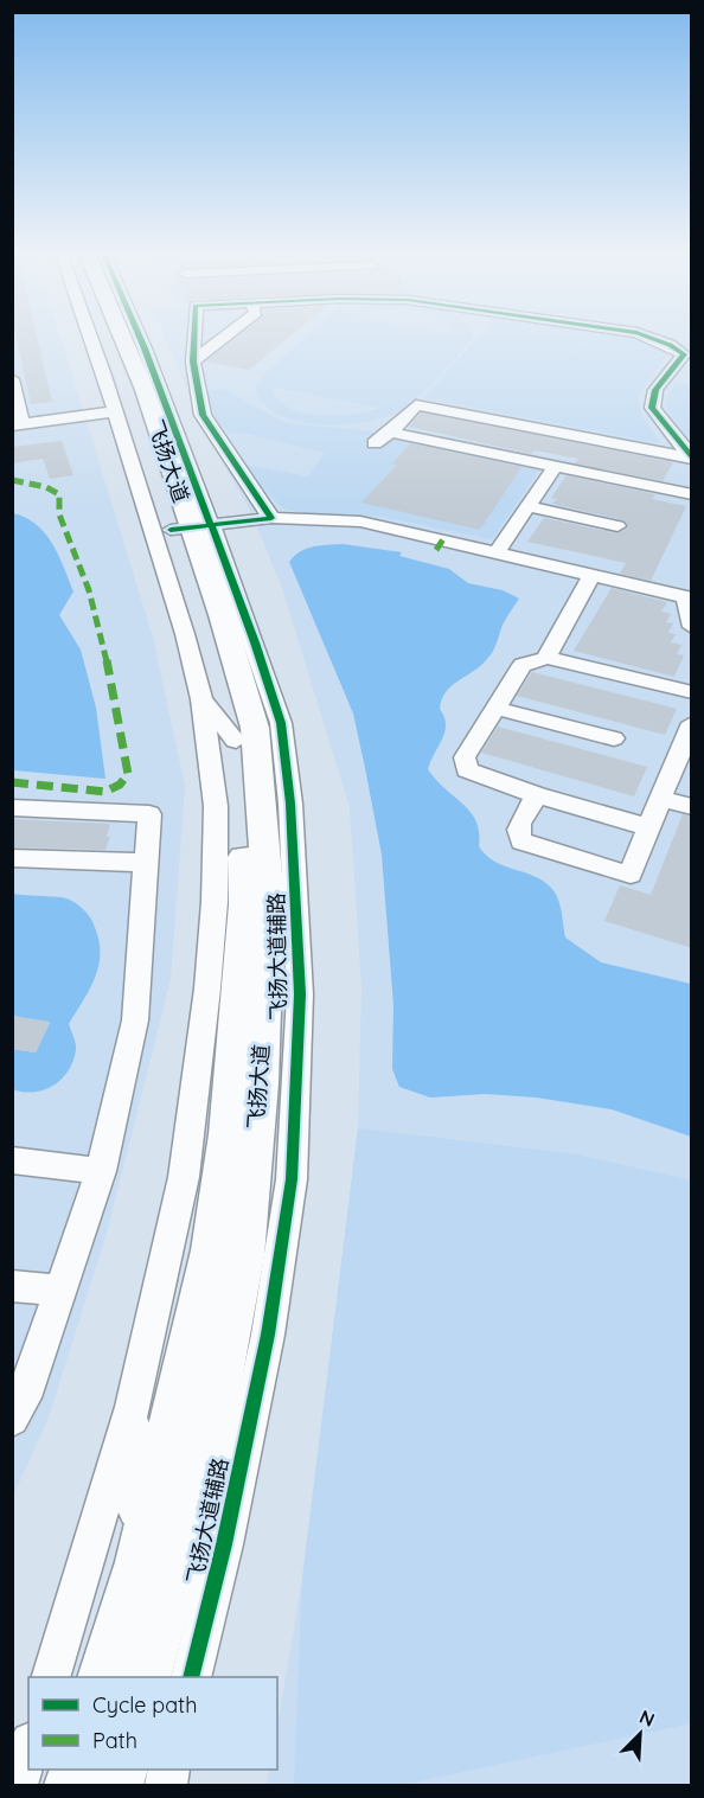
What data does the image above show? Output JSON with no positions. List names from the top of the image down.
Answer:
{
  "streets": {
    "main road": ["飞扬大道"],
    "street": ["飞扬大道辅路"]
  },
  "crossings": [
    ["飞扬大道", "飞扬大道辅路"]
  ],
  "legend": ["Cycle path", "Path"],
  "north": "top right"
}
